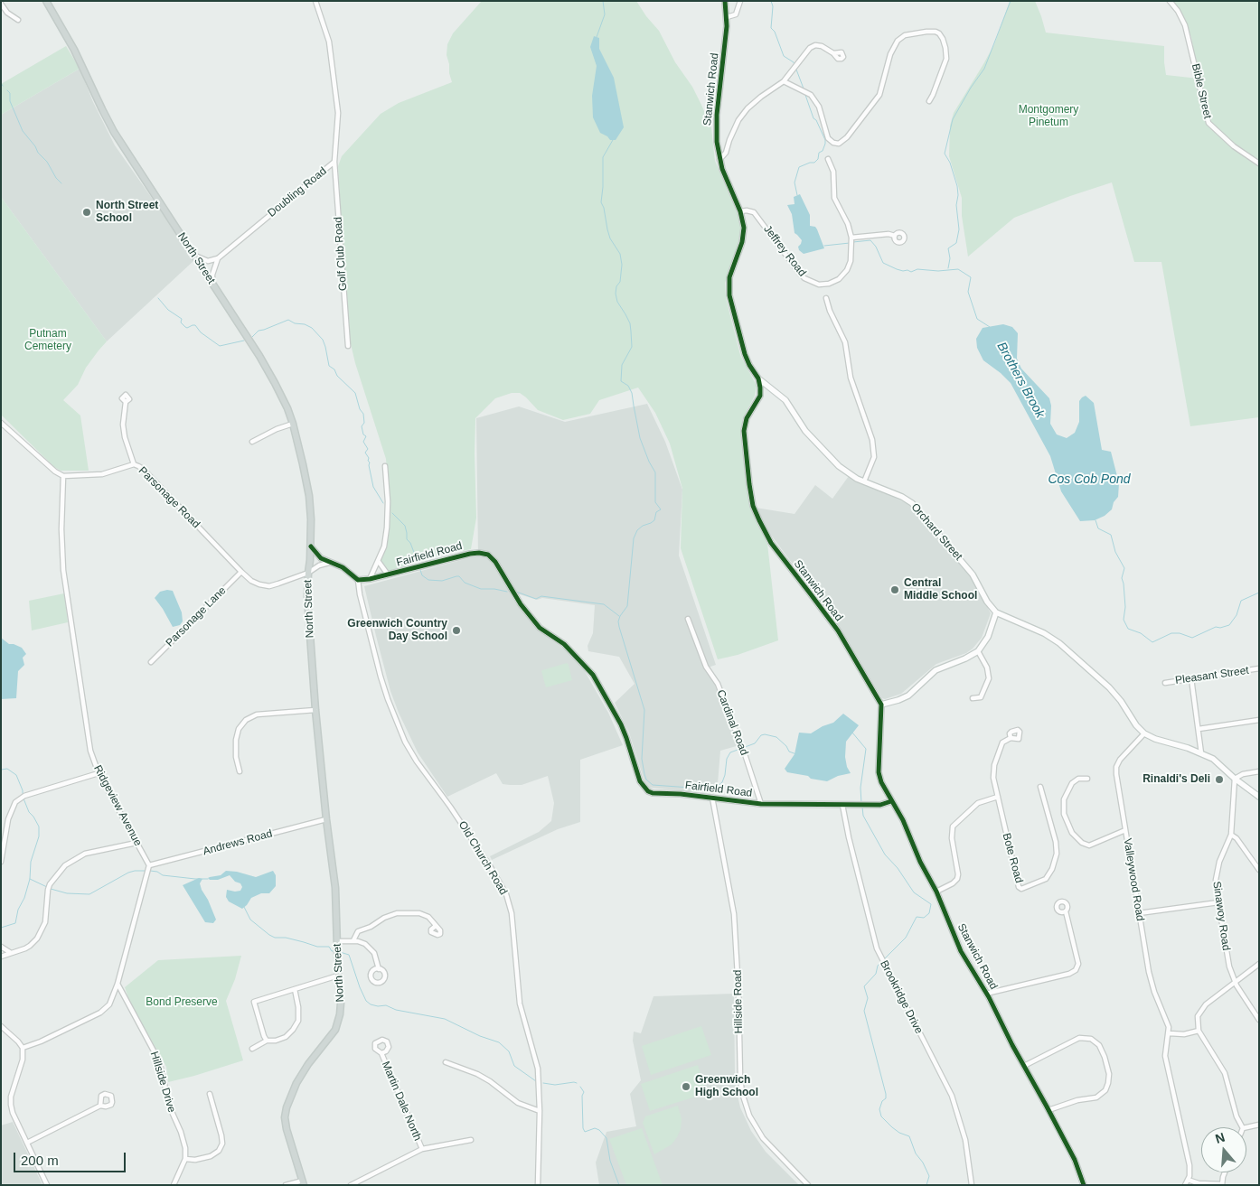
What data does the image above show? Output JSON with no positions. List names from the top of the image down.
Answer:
{
  "streets": {
    "main road": ["North Street"],
    "street": [
      "Stanwich Road",
      "Bible Street",
      "Doubling Road",
      "Jeffrey Road",
      "Golf Club Road",
      "Parsonage Road",
      "Orchard Street",
      "Fairfield Road",
      "Parsonage Lane",
      "Pleasant Street",
      "Cardinal Road",
      "Ridgeview Avenue",
      "Andrews Road",
      "Old Church Road",
      "Bote Road",
      "Valleywood Road",
      "Sinawoy Road",
      "Brookridge Drive",
      "Hillside Road",
      "Hillside Drive",
      "Martin Dale North"
    ]
  },
  "crossings": [
    ["Stanwich Road", "Jeffrey Road"],
    ["Stanwich Road", "Orchard Street"],
    ["Stanwich Road", "Fairfield Road"],
    ["Doubling Road", "Golf Club Road"],
    ["North Street", "Parsonage Road"],
    ["North Street", "Andrews Road"],
    ["Parsonage Road", "Parsonage Lane"],
    ["Parsonage Road", "Ridgeview Avenue"],
    ["Fairfield Road", "Cardinal Road"],
    ["Fairfield Road", "Old Church Road"],
    ["Fairfield Road", "Brookridge Drive"],
    ["Fairfield Road", "Hillside Road"],
    ["Ridgeview Avenue", "Andrews Road"]
  ],
  "water": ["Brothers Brook", "Cos Cob Pond"],
  "parks": ["Montgomery Pinetum", "Putnam Cemetery", "Bond Preserve"],
  "places": [
    "North Street School",
    "Central Middle School",
    "Greenwich Country Day School",
    "Rinaldi's Deli",
    "Greenwich High School"
  ],
  "scale_bar": "200 m",
  "north": "top"
}
